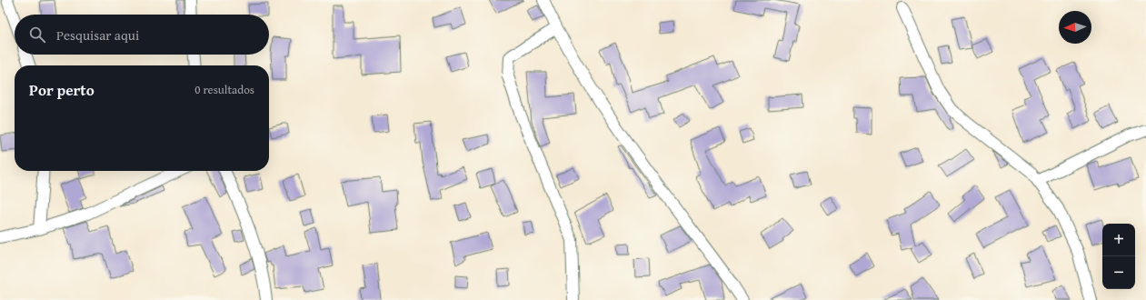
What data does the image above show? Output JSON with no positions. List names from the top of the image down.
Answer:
{
  "north": "left",
  "page": {
    "search": "Pesquisar aqui",
    "heading": ["Por perto", "0 resultados"],
    "map_buttons": ["+", "−"]
  }
}
